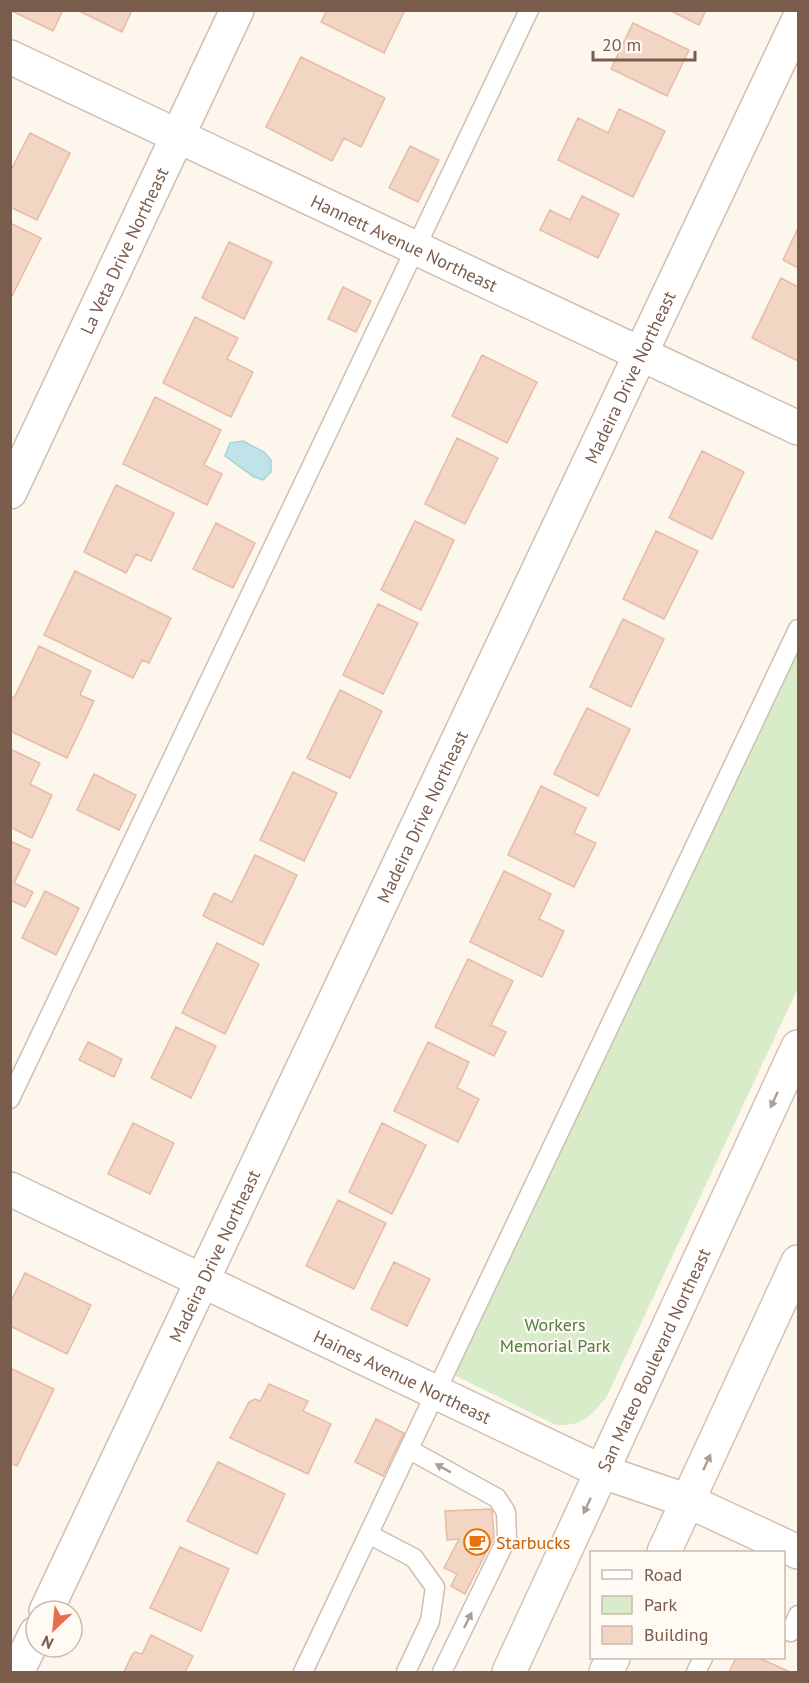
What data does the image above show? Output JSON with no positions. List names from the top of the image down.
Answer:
{
  "streets": {
    "street": [
      "Hannett Avenue Northeast",
      "La Veta Drive Northeast",
      "Madeira Drive Northeast",
      "San Mateo Boulevard Northeast",
      "Haines Avenue Northeast"
    ]
  },
  "crossings": [
    ["Hannett Avenue Northeast", "La Veta Drive Northeast"],
    ["Hannett Avenue Northeast", "Madeira Drive Northeast"],
    ["Madeira Drive Northeast", "Haines Avenue Northeast"],
    ["San Mateo Boulevard Northeast", "Haines Avenue Northeast"]
  ],
  "parks": ["Workers Memorial Park"],
  "places": {
    "cafe": ["Starbucks"]
  },
  "legend": ["Road", "Park", "Building"],
  "scale_bar": "20 m",
  "north": "bottom left"
}
